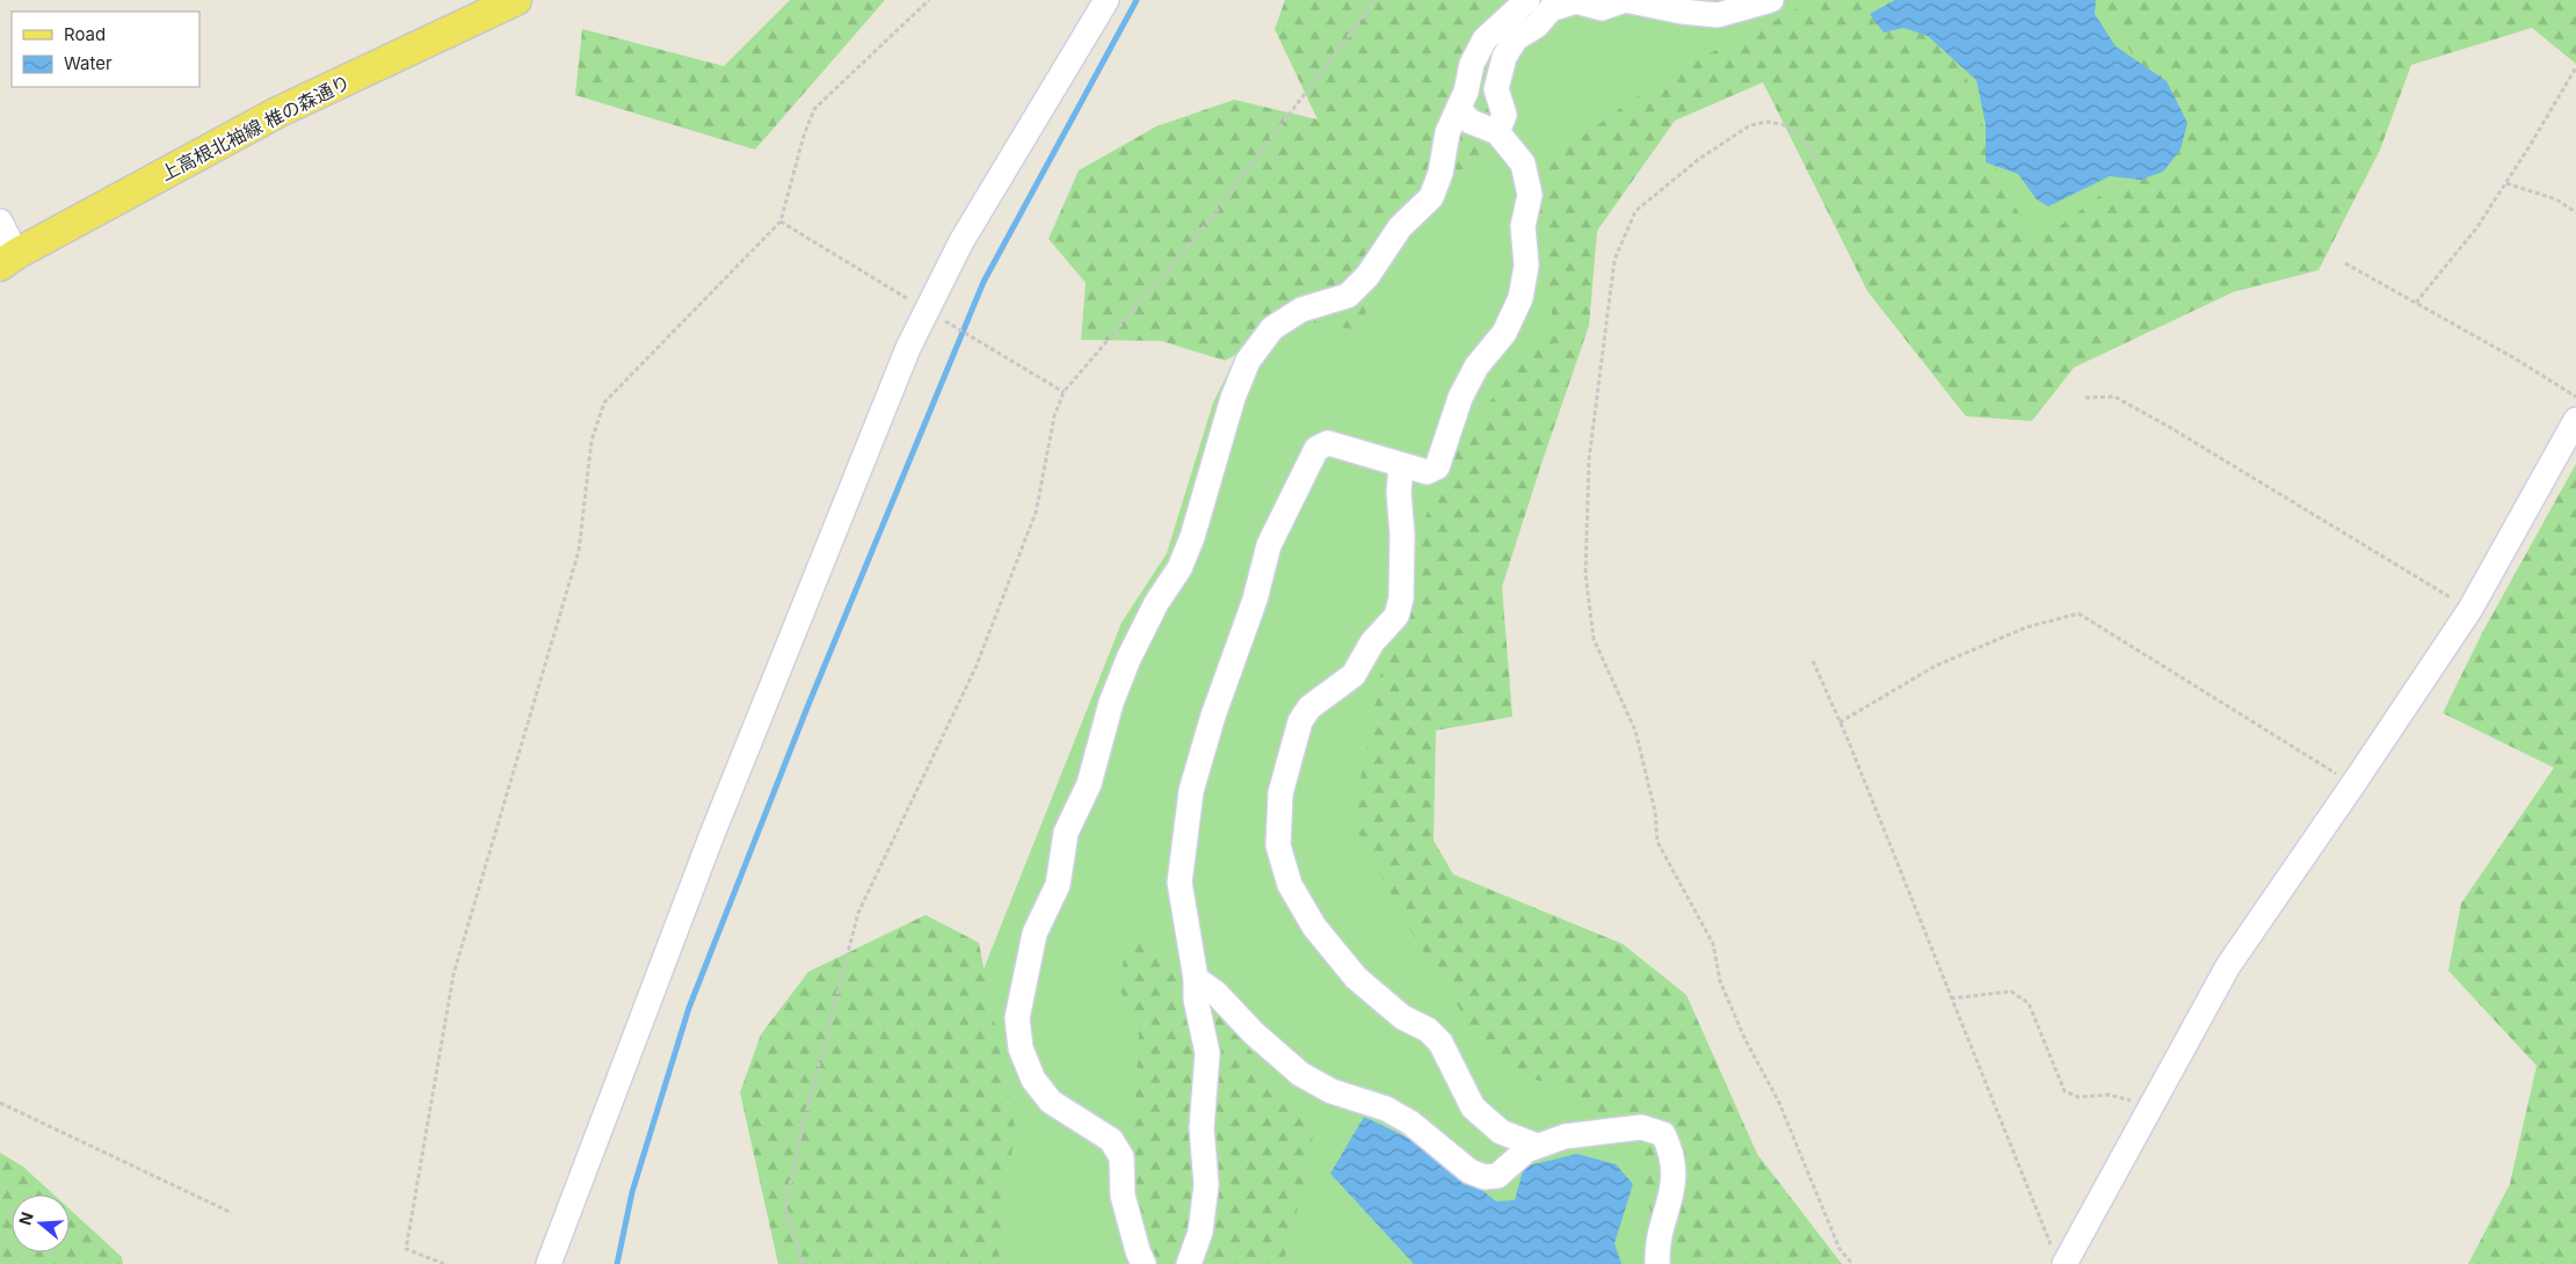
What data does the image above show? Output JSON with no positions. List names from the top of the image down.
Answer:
{
  "streets": {
    "main road": ["上高根北袖線 椎の森通り"]
  },
  "legend": ["Road", "Water"],
  "north": "left"
}
